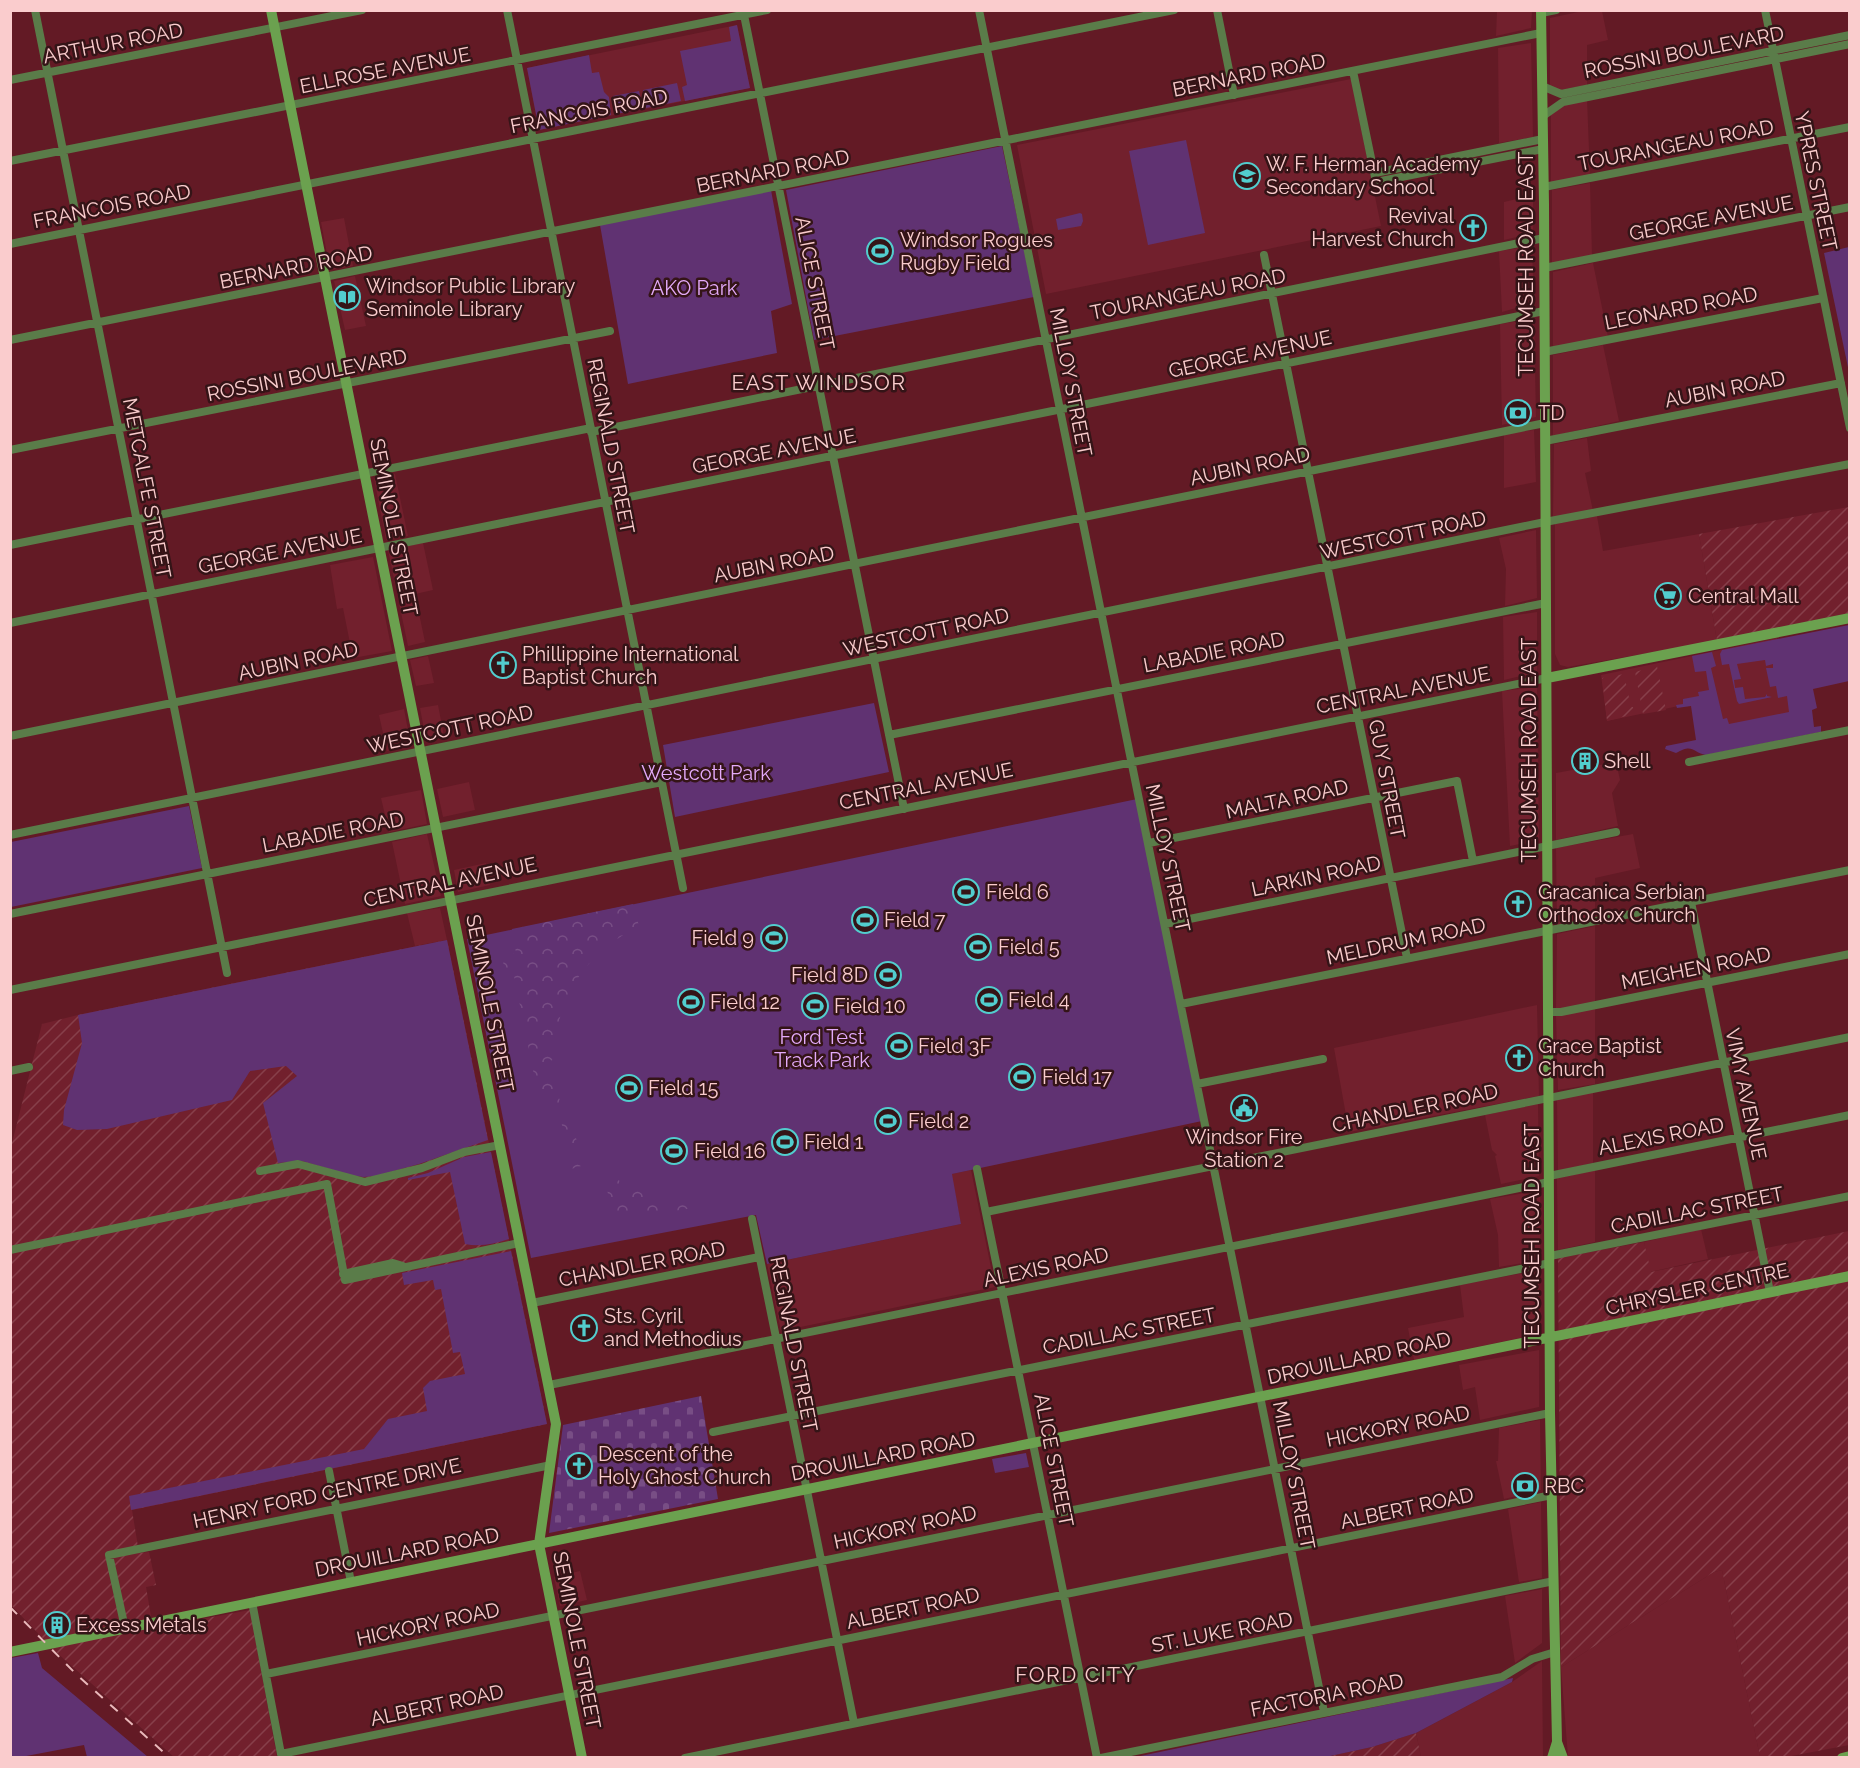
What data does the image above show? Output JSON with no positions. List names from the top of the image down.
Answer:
{
  "streets": {
    "street": [
      "ARTHUR ROAD",
      "ROSSINI BOULEVARD",
      "ELLROSE AVENUE",
      "BERNARD ROAD",
      "FRANCOIS ROAD",
      "TOURANGEAU ROAD",
      "YPRES STREET",
      "GEORGE AVENUE",
      "TECUMSEH ROAD EAST",
      "ALICE STREET",
      "LEONARD ROAD",
      "MILLOY STREET",
      "AUBIN ROAD",
      "REGINALD STREET",
      "METCALFE STREET",
      "SEMINOLE STREET",
      "WESTCOTT ROAD",
      "LABADIE ROAD",
      "CENTRAL AVENUE",
      "GUY STREET",
      "MALTA ROAD",
      "LARKIN ROAD",
      "MELDRUM ROAD",
      "MEIGHEN ROAD",
      "VIMY AVENUE",
      "CHANDLER ROAD",
      "ALEXIS ROAD",
      "CADILLAC STREET",
      "CHRYSLER CENTRE",
      "DROUILLARD ROAD",
      "HICKORY ROAD",
      "HENRY FORD CENTRE DRIVE",
      "ALBERT ROAD",
      "ST. LUKE ROAD",
      "FACTORIA ROAD"
    ]
  },
  "crossings": [
    ["ARTHUR ROAD", "METCALFE STREET"],
    ["ARTHUR ROAD", "SEMINOLE STREET"],
    ["ROSSINI BOULEVARD", "YPRES STREET"],
    ["ROSSINI BOULEVARD", "TECUMSEH ROAD EAST"],
    ["ROSSINI BOULEVARD", "REGINALD STREET"],
    ["ROSSINI BOULEVARD", "METCALFE STREET"],
    ["ROSSINI BOULEVARD", "SEMINOLE STREET"],
    ["ELLROSE AVENUE", "ALICE STREET"],
    ["ELLROSE AVENUE", "REGINALD STREET"],
    ["ELLROSE AVENUE", "METCALFE STREET"],
    ["ELLROSE AVENUE", "SEMINOLE STREET"],
    ["BERNARD ROAD", "TECUMSEH ROAD EAST"],
    ["BERNARD ROAD", "ALICE STREET"],
    ["BERNARD ROAD", "MILLOY STREET"],
    ["BERNARD ROAD", "REGINALD STREET"],
    ["BERNARD ROAD", "METCALFE STREET"],
    ["BERNARD ROAD", "SEMINOLE STREET"],
    ["FRANCOIS ROAD", "ALICE STREET"],
    ["FRANCOIS ROAD", "MILLOY STREET"],
    ["FRANCOIS ROAD", "REGINALD STREET"],
    ["FRANCOIS ROAD", "METCALFE STREET"],
    ["FRANCOIS ROAD", "SEMINOLE STREET"],
    ["TOURANGEAU ROAD", "YPRES STREET"],
    ["TOURANGEAU ROAD", "TECUMSEH ROAD EAST"],
    ["TOURANGEAU ROAD", "ALICE STREET"],
    ["TOURANGEAU ROAD", "MILLOY STREET"],
    ["TOURANGEAU ROAD", "REGINALD STREET"],
    ["TOURANGEAU ROAD", "METCALFE STREET"],
    ["TOURANGEAU ROAD", "SEMINOLE STREET"],
    ["TOURANGEAU ROAD", "GUY STREET"],
    ["YPRES STREET", "GEORGE AVENUE"],
    ["YPRES STREET", "LEONARD ROAD"],
    ["YPRES STREET", "AUBIN ROAD"],
    ["GEORGE AVENUE", "TECUMSEH ROAD EAST"],
    ["GEORGE AVENUE", "ALICE STREET"],
    ["GEORGE AVENUE", "MILLOY STREET"],
    ["GEORGE AVENUE", "REGINALD STREET"],
    ["GEORGE AVENUE", "METCALFE STREET"],
    ["GEORGE AVENUE", "SEMINOLE STREET"],
    ["GEORGE AVENUE", "GUY STREET"],
    ["TECUMSEH ROAD EAST", "LEONARD ROAD"],
    ["TECUMSEH ROAD EAST", "AUBIN ROAD"],
    ["TECUMSEH ROAD EAST", "WESTCOTT ROAD"],
    ["TECUMSEH ROAD EAST", "LABADIE ROAD"],
    ["TECUMSEH ROAD EAST", "CENTRAL AVENUE"],
    ["TECUMSEH ROAD EAST", "LARKIN ROAD"],
    ["TECUMSEH ROAD EAST", "MELDRUM ROAD"],
    ["TECUMSEH ROAD EAST", "MEIGHEN ROAD"],
    ["TECUMSEH ROAD EAST", "CHANDLER ROAD"],
    ["TECUMSEH ROAD EAST", "ALEXIS ROAD"],
    ["TECUMSEH ROAD EAST", "CADILLAC STREET"],
    ["TECUMSEH ROAD EAST", "CHRYSLER CENTRE"],
    ["TECUMSEH ROAD EAST", "DROUILLARD ROAD"],
    ["TECUMSEH ROAD EAST", "HICKORY ROAD"],
    ["TECUMSEH ROAD EAST", "ALBERT ROAD"],
    ["TECUMSEH ROAD EAST", "ST. LUKE ROAD"],
    ["TECUMSEH ROAD EAST", "FACTORIA ROAD"],
    ["ALICE STREET", "AUBIN ROAD"],
    ["ALICE STREET", "WESTCOTT ROAD"],
    ["ALICE STREET", "LABADIE ROAD"],
    ["ALICE STREET", "CENTRAL AVENUE"],
    ["ALICE STREET", "CHANDLER ROAD"],
    ["ALICE STREET", "ALEXIS ROAD"],
    ["ALICE STREET", "CADILLAC STREET"],
    ["ALICE STREET", "DROUILLARD ROAD"],
    ["ALICE STREET", "HICKORY ROAD"],
    ["ALICE STREET", "ALBERT ROAD"],
    ["ALICE STREET", "ST. LUKE ROAD"],
    ["ALICE STREET", "FACTORIA ROAD"],
    ["MILLOY STREET", "AUBIN ROAD"],
    ["MILLOY STREET", "WESTCOTT ROAD"],
    ["MILLOY STREET", "LABADIE ROAD"],
    ["MILLOY STREET", "CENTRAL AVENUE"],
    ["MILLOY STREET", "MALTA ROAD"],
    ["MILLOY STREET", "LARKIN ROAD"],
    ["MILLOY STREET", "MELDRUM ROAD"],
    ["MILLOY STREET", "CHANDLER ROAD"],
    ["MILLOY STREET", "ALEXIS ROAD"],
    ["MILLOY STREET", "CADILLAC STREET"],
    ["MILLOY STREET", "DROUILLARD ROAD"],
    ["MILLOY STREET", "HICKORY ROAD"],
    ["MILLOY STREET", "ALBERT ROAD"],
    ["MILLOY STREET", "ST. LUKE ROAD"],
    ["MILLOY STREET", "FACTORIA ROAD"],
    ["AUBIN ROAD", "REGINALD STREET"],
    ["AUBIN ROAD", "METCALFE STREET"],
    ["AUBIN ROAD", "SEMINOLE STREET"],
    ["AUBIN ROAD", "GUY STREET"],
    ["REGINALD STREET", "WESTCOTT ROAD"],
    ["REGINALD STREET", "LABADIE ROAD"],
    ["REGINALD STREET", "CENTRAL AVENUE"],
    ["REGINALD STREET", "CHANDLER ROAD"],
    ["REGINALD STREET", "ALEXIS ROAD"],
    ["REGINALD STREET", "CADILLAC STREET"],
    ["REGINALD STREET", "DROUILLARD ROAD"],
    ["REGINALD STREET", "HICKORY ROAD"],
    ["REGINALD STREET", "ALBERT ROAD"],
    ["REGINALD STREET", "ST. LUKE ROAD"],
    ["METCALFE STREET", "WESTCOTT ROAD"],
    ["METCALFE STREET", "LABADIE ROAD"],
    ["METCALFE STREET", "CENTRAL AVENUE"],
    ["SEMINOLE STREET", "WESTCOTT ROAD"],
    ["SEMINOLE STREET", "LABADIE ROAD"],
    ["SEMINOLE STREET", "CENTRAL AVENUE"],
    ["SEMINOLE STREET", "CHANDLER ROAD"],
    ["SEMINOLE STREET", "ALEXIS ROAD"],
    ["SEMINOLE STREET", "DROUILLARD ROAD"],
    ["SEMINOLE STREET", "HICKORY ROAD"],
    ["SEMINOLE STREET", "HENRY FORD CENTRE DRIVE"],
    ["SEMINOLE STREET", "ALBERT ROAD"],
    ["WESTCOTT ROAD", "GUY STREET"],
    ["LABADIE ROAD", "GUY STREET"],
    ["CENTRAL AVENUE", "GUY STREET"],
    ["GUY STREET", "MALTA ROAD"],
    ["GUY STREET", "LARKIN ROAD"],
    ["GUY STREET", "MELDRUM ROAD"],
    ["MALTA ROAD", "LARKIN ROAD"],
    ["MELDRUM ROAD", "VIMY AVENUE"],
    ["MEIGHEN ROAD", "VIMY AVENUE"],
    ["VIMY AVENUE", "CHANDLER ROAD"],
    ["VIMY AVENUE", "ALEXIS ROAD"],
    ["VIMY AVENUE", "CADILLAC STREET"],
    ["VIMY AVENUE", "CHRYSLER CENTRE"],
    ["CHRYSLER CENTRE", "DROUILLARD ROAD"],
    ["DROUILLARD ROAD", "HENRY FORD CENTRE DRIVE"],
    ["HICKORY ROAD", "ALBERT ROAD"]
  ],
  "districts": ["EAST WINDSOR", "FORD CITY"],
  "parks": ["AKO Park", "Westcott Park", "Ford Test Track Park"],
  "places": {
    "school or university": ["W. F. Herman Academy Secondary School"],
    "church": [
      "Revival Harvest Church",
      "Phillippine International Baptist Church",
      "Gracanica Serbian Orthodox Church",
      "Grace Baptist Church",
      "Sts. Cyril and Methodius",
      "Descent of the Holy Ghost Church"
    ],
    "sports": [
      "Windsor Rogues Rugby Field",
      "Field 6",
      "Field 7",
      "Field 9",
      "Field 5",
      "Field 8D",
      "Field 4",
      "Field 12",
      "Field 10",
      "Field 3F",
      "Field 17",
      "Field 15",
      "Field 2",
      "Field 1",
      "Field 16"
    ],
    "library": ["Windsor Public Library Seminole Library"],
    "bank": ["TD", "RBC"],
    "supermarket": ["Central Mall"],
    "building": ["Shell", "Excess Metals"],
    "public building": ["Windsor Fire Station 2"]
  }
}
